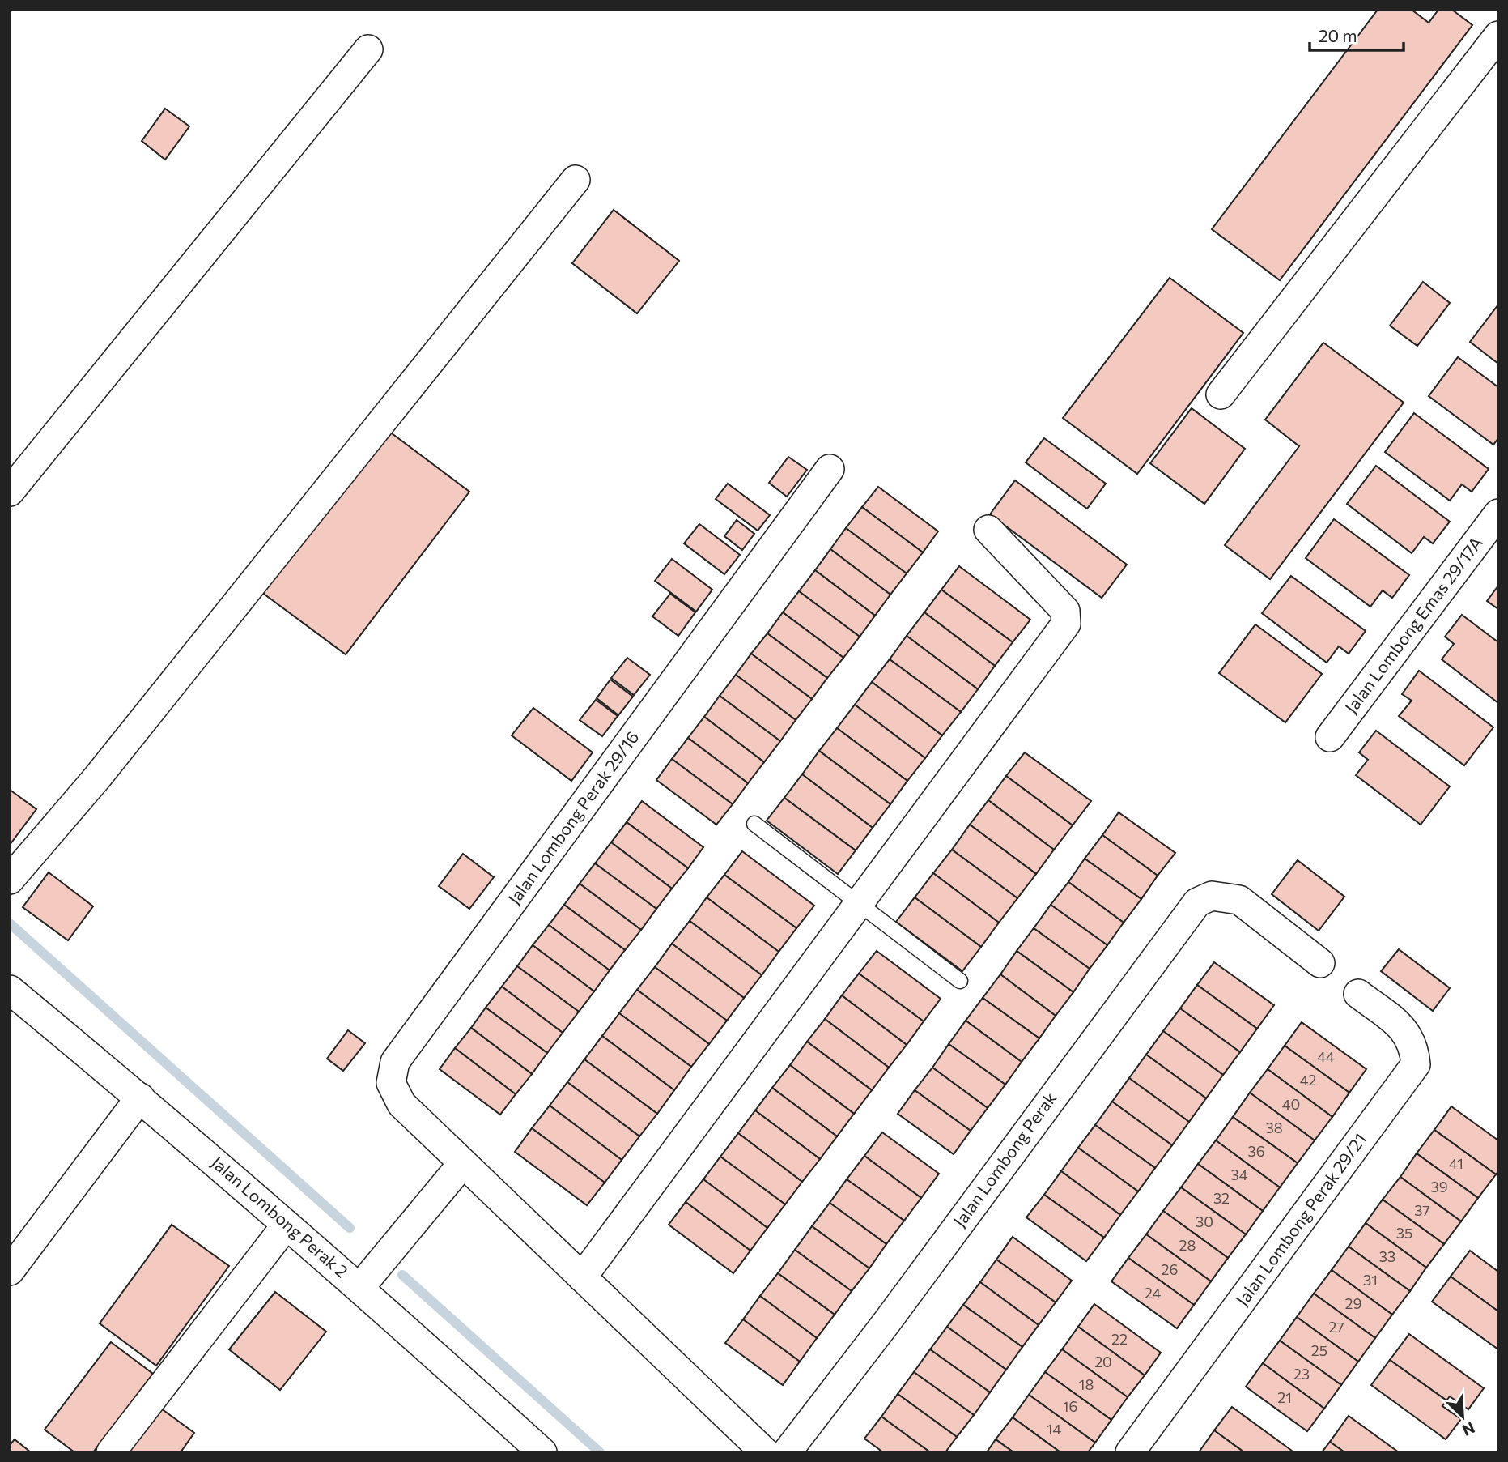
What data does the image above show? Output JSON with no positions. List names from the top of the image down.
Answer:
{
  "streets": {
    "street": [
      "Jalan Lombong Emas 29/17A",
      "Jalan Lombong Perak 29/16",
      "Jalan Lombong Perak",
      "Jalan Lombong Perak 2",
      "Jalan Lombong Perak 29/21"
    ]
  },
  "house_numbers": [
    "44",
    "42",
    "40",
    "38",
    "36",
    "41",
    "34",
    "39",
    "32",
    "37",
    "30",
    "35",
    "28",
    "33",
    "26",
    "31",
    "24",
    "29",
    "27",
    "22",
    "25",
    "20",
    "23",
    "18",
    "21",
    "16",
    "14"
  ],
  "scale_bar": "20 m",
  "north": "bottom right"
}
